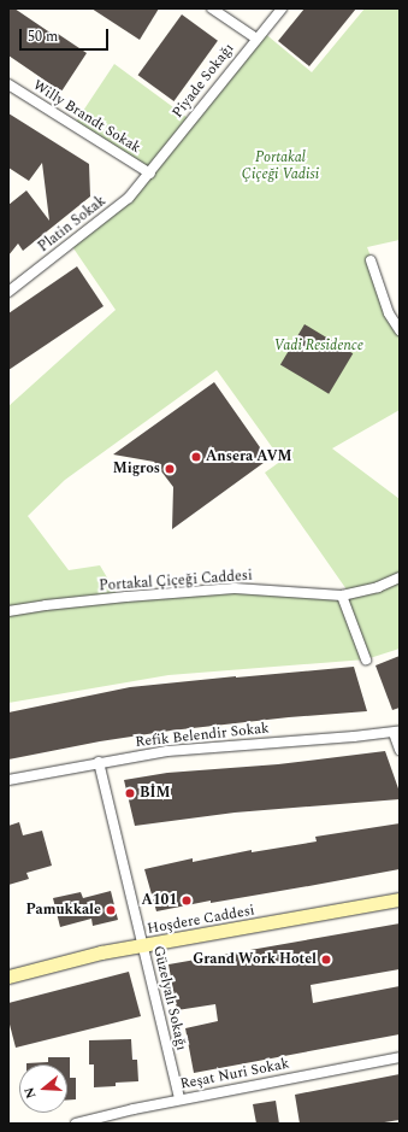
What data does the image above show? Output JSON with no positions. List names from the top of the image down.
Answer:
{
  "streets": {
    "main road": ["Hoşdere Caddesi"],
    "street": [
      "Piyade Sokağı",
      "Willy Brandt Sokak",
      "Platin Sokak",
      "Portakal Çiçeği Caddesi",
      "Refik Belendir Sokak",
      "Güzelyalı Sokağı",
      "Reşat Nuri Sokak"
    ]
  },
  "crossings": [
    ["Piyade Sokağı", "Willy Brandt Sokak"],
    ["Piyade Sokağı", "Platin Sokak"],
    ["Willy Brandt Sokak", "Platin Sokak"],
    ["Refik Belendir Sokak", "Güzelyalı Sokağı"],
    ["Hoşdere Caddesi", "Güzelyalı Sokağı"],
    ["Güzelyalı Sokağı", "Reşat Nuri Sokak"]
  ],
  "parks": ["Portakal Çiçeği Vadisi", "Vadi Residence"],
  "places": [
    "Ansera AVM",
    "Migros",
    "BİM",
    "A101",
    "Pamukkale",
    "Grand Work Hotel"
  ],
  "scale_bar": "50 m",
  "north": "left"
}
